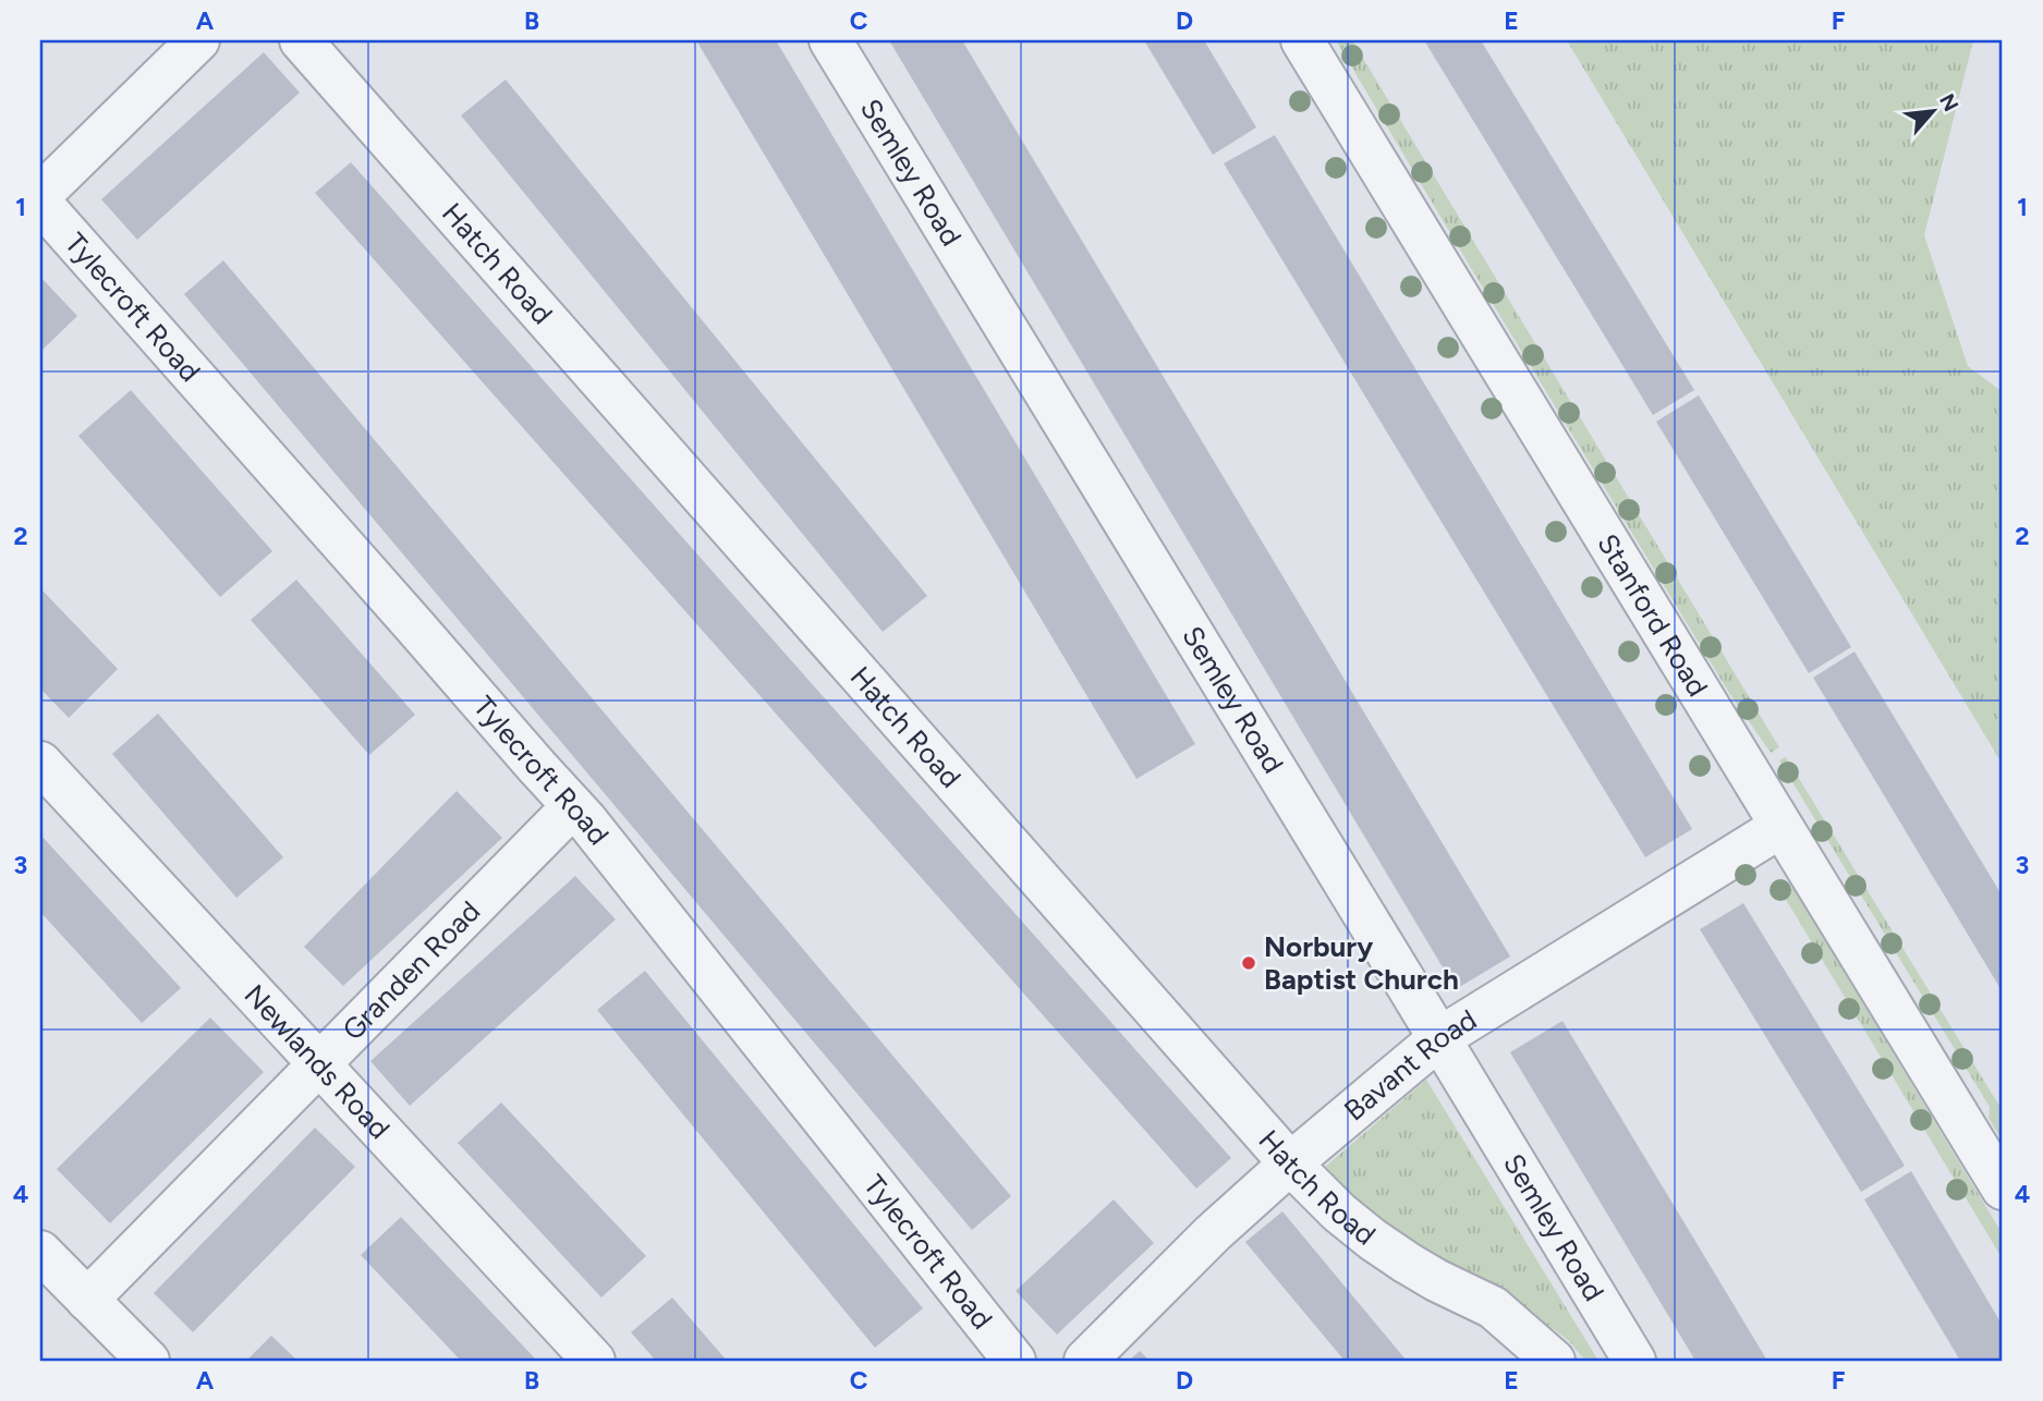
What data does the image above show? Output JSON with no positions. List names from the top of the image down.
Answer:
{
  "streets": {
    "street": [
      "Semley Road",
      "Hatch Road",
      "Tylecroft Road",
      "Stanford Road",
      "Granden Road",
      "Newlands Road",
      "Bavant Road"
    ]
  },
  "crossings": [
    ["Semley Road", "Bavant Road"],
    ["Hatch Road", "Bavant Road"],
    ["Tylecroft Road", "Granden Road"],
    ["Stanford Road", "Bavant Road"],
    ["Granden Road", "Newlands Road"]
  ],
  "places": ["Norbury Baptist Church"],
  "north": "top right",
  "grid": {
    "columns": [
      "A",
      "B",
      "C",
      "D",
      "E",
      "F"
    ],
    "rows": [
      "1",
      "2",
      "3",
      "4"
    ]
  }
}
